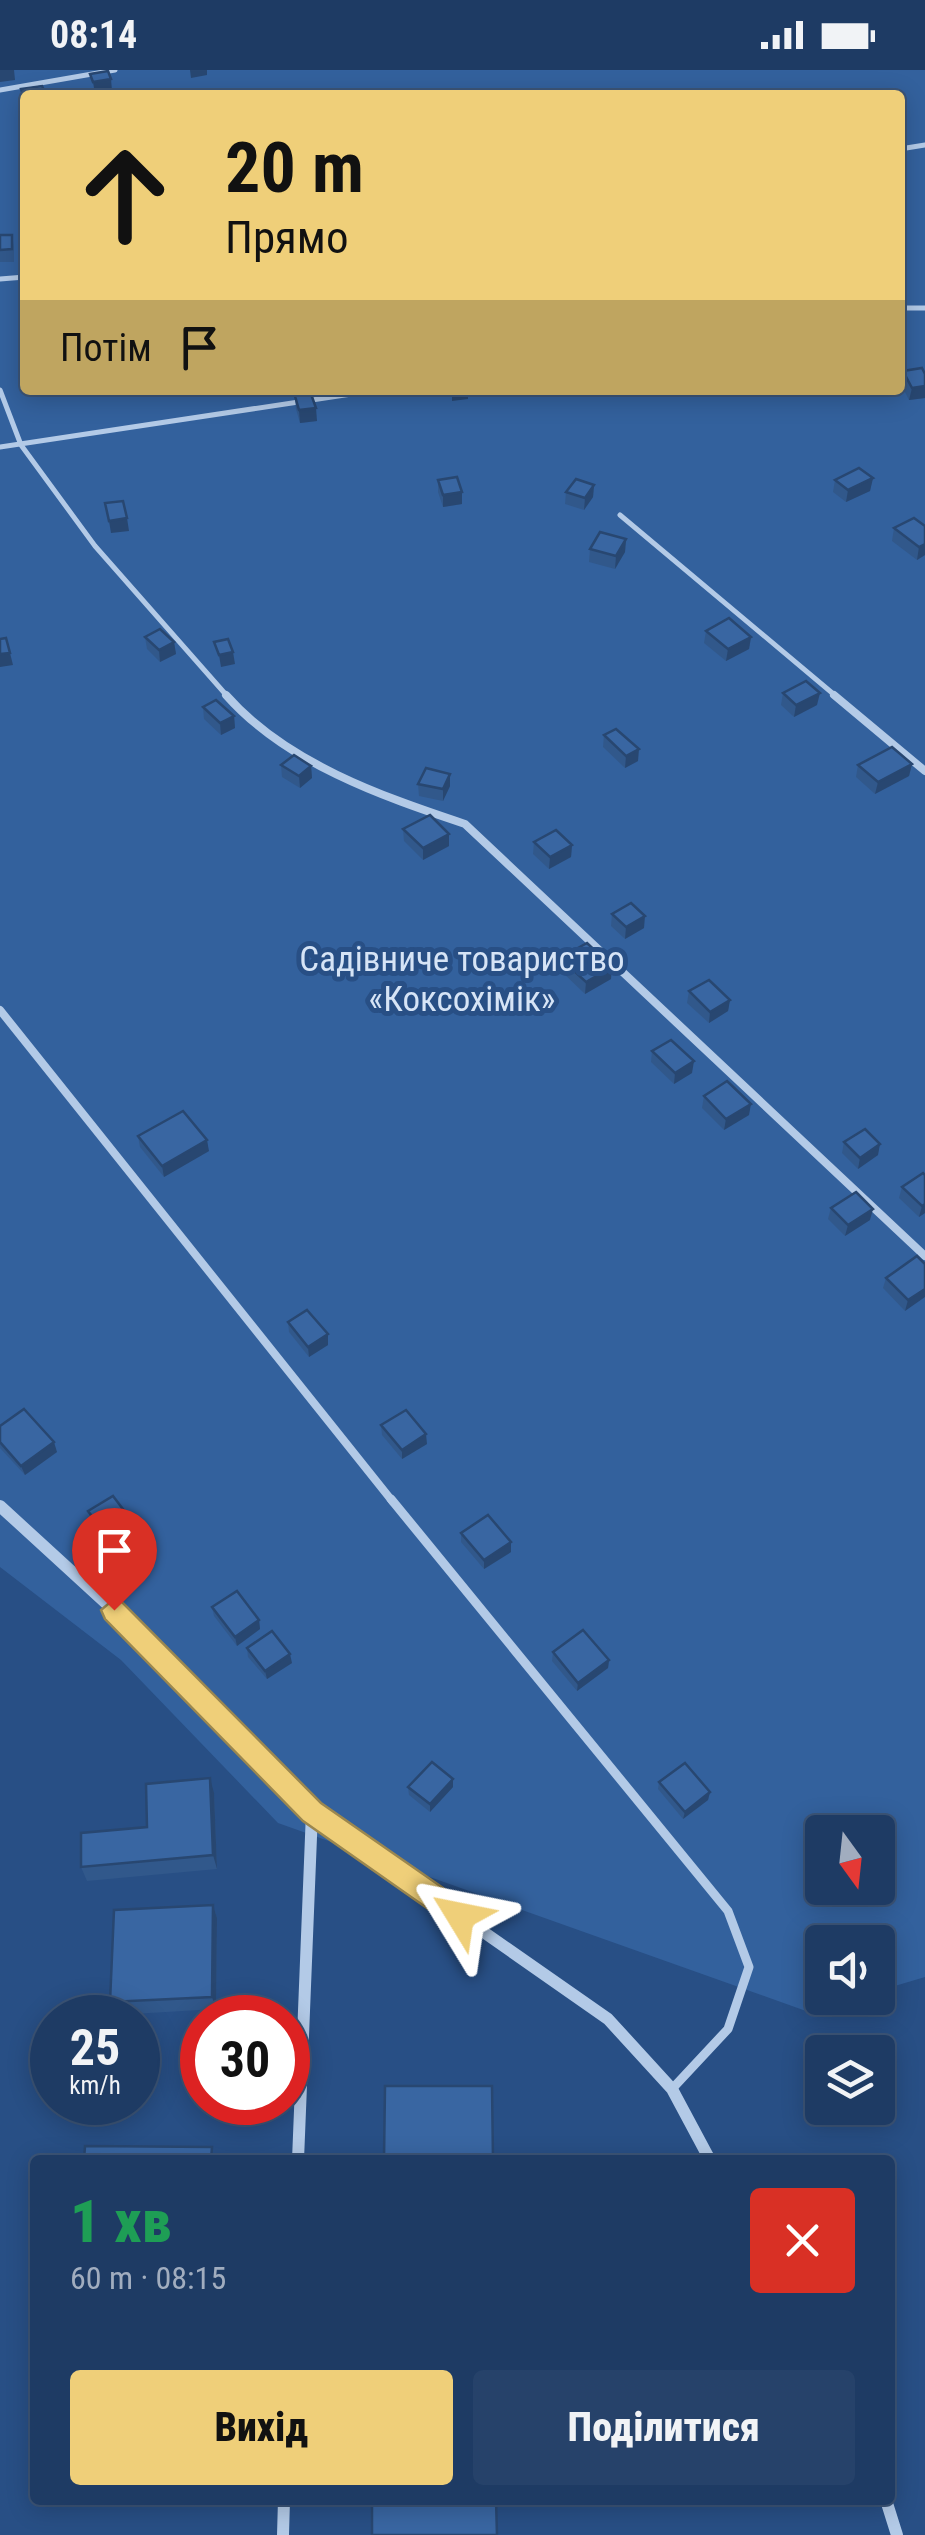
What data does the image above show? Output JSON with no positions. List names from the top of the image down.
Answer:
{
  "parks": ["Садівниче товариство «Коксохімік»"],
  "north": "bottom",
  "page": {
    "status": "08:14",
    "turn": ["20 m", "Прямо"],
    "then": "Потім",
    "speed": "25 km/h",
    "limit": "30",
    "heading": ["1 хв", "60 m · 08:15"],
    "buttons": ["Вихід", "Поділитися"]
  }
}
